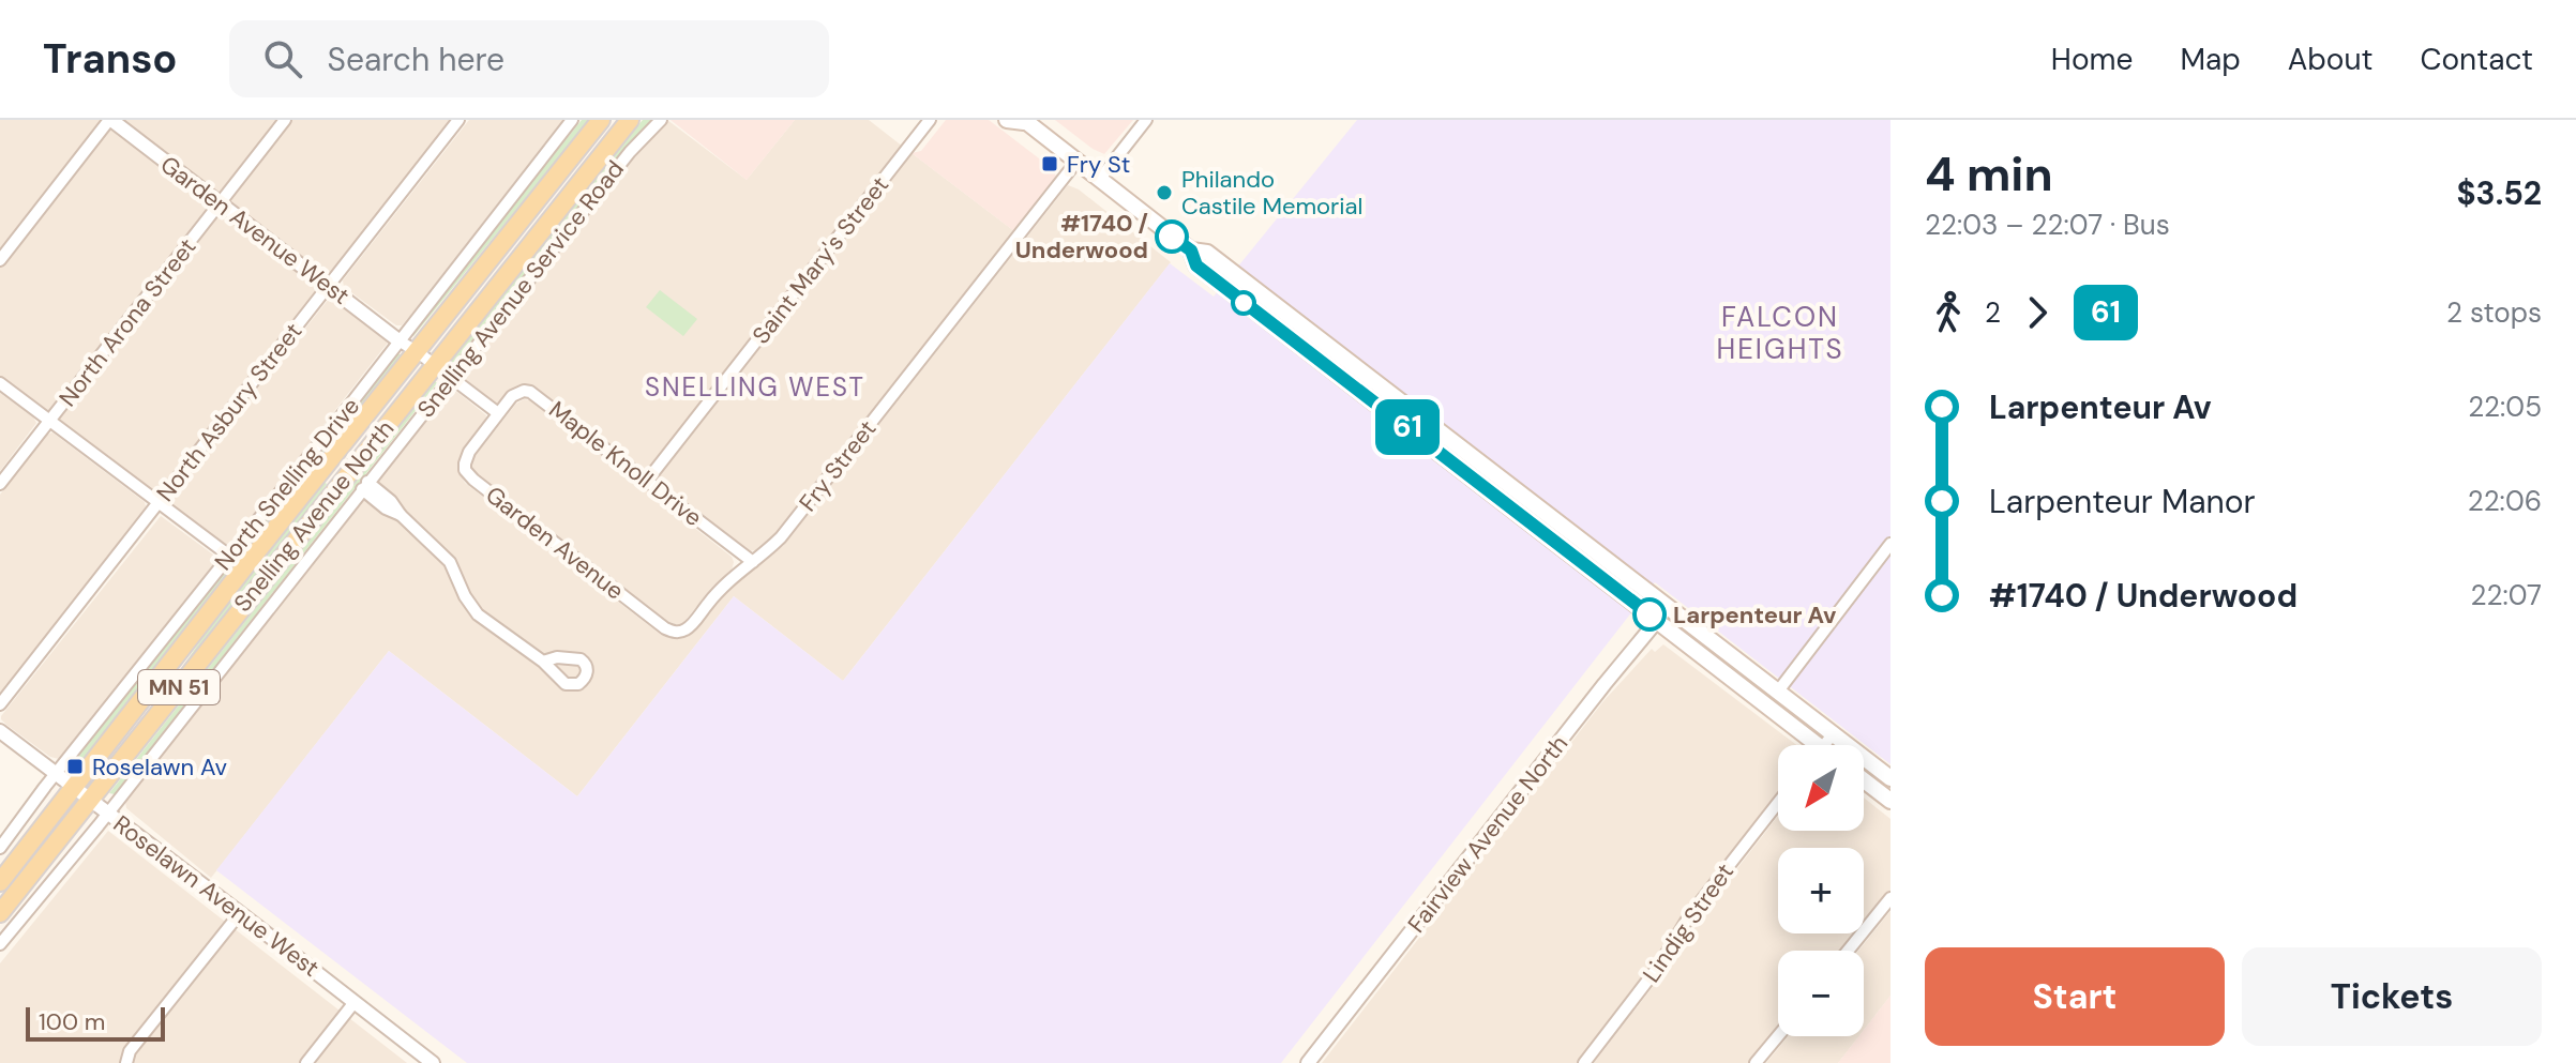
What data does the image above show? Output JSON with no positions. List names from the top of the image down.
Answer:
{
  "streets": {
    "main road": ["Snelling Avenue North", "MN 51"],
    "street": [
      "Garden Avenue West",
      "Saint Mary's Street",
      "Snelling Avenue Service Road",
      "North Arona Street",
      "North Asbury Street",
      "Maple Knoll Drive",
      "Fry Street",
      "North Snelling Drive",
      "Garden Avenue",
      "Fairview Avenue North",
      "Roselawn Avenue West",
      "Lindig Street"
    ]
  },
  "crossings": [
    ["Garden Avenue West", "North Arona Street"],
    ["Garden Avenue West", "North Asbury Street"],
    ["Garden Avenue West", "North Snelling Drive"],
    ["Saint Mary's Street", "Maple Knoll Drive"],
    ["Snelling Avenue Service Road", "Roselawn Avenue West"],
    ["Maple Knoll Drive", "Fry Street"],
    ["Maple Knoll Drive", "Garden Avenue"],
    ["Fry Street", "Garden Avenue"],
    ["North Snelling Drive", "Roselawn Avenue West"],
    ["Snelling Avenue North", "Roselawn Avenue West"]
  ],
  "districts": ["FALCON HEIGHTS", "SNELLING WEST"],
  "places": {
    "transit": ["Fry St", "Roselawn Av"],
    "other": ["Philando Castile Memorial", "#1740 / Underwood", "Larpenteur Av"]
  },
  "lines": ["bus line 61"],
  "scale_bar": "100 m",
  "north": "bottom left",
  "page": {
    "header": "Transo",
    "search": "Search here",
    "nav": [
      "Home",
      "Map",
      "About",
      "Contact"
    ],
    "on_map": "61",
    "heading": ["4 min", "22:03 – 22:07 · Bus", "$3.52"],
    "legs": ["2", "61", "2 stops"],
    "list": [
      {
        "name": "Larpenteur Av",
        "value": "22:05"
      },
      {
        "name": "Larpenteur Manor",
        "value": "22:06"
      },
      {
        "name": "#1740 / Underwood",
        "value": "22:07"
      }
    ],
    "map_buttons": ["+", "−"],
    "buttons": ["Start", "Tickets"],
    "scale": "100 m"
  }
}
